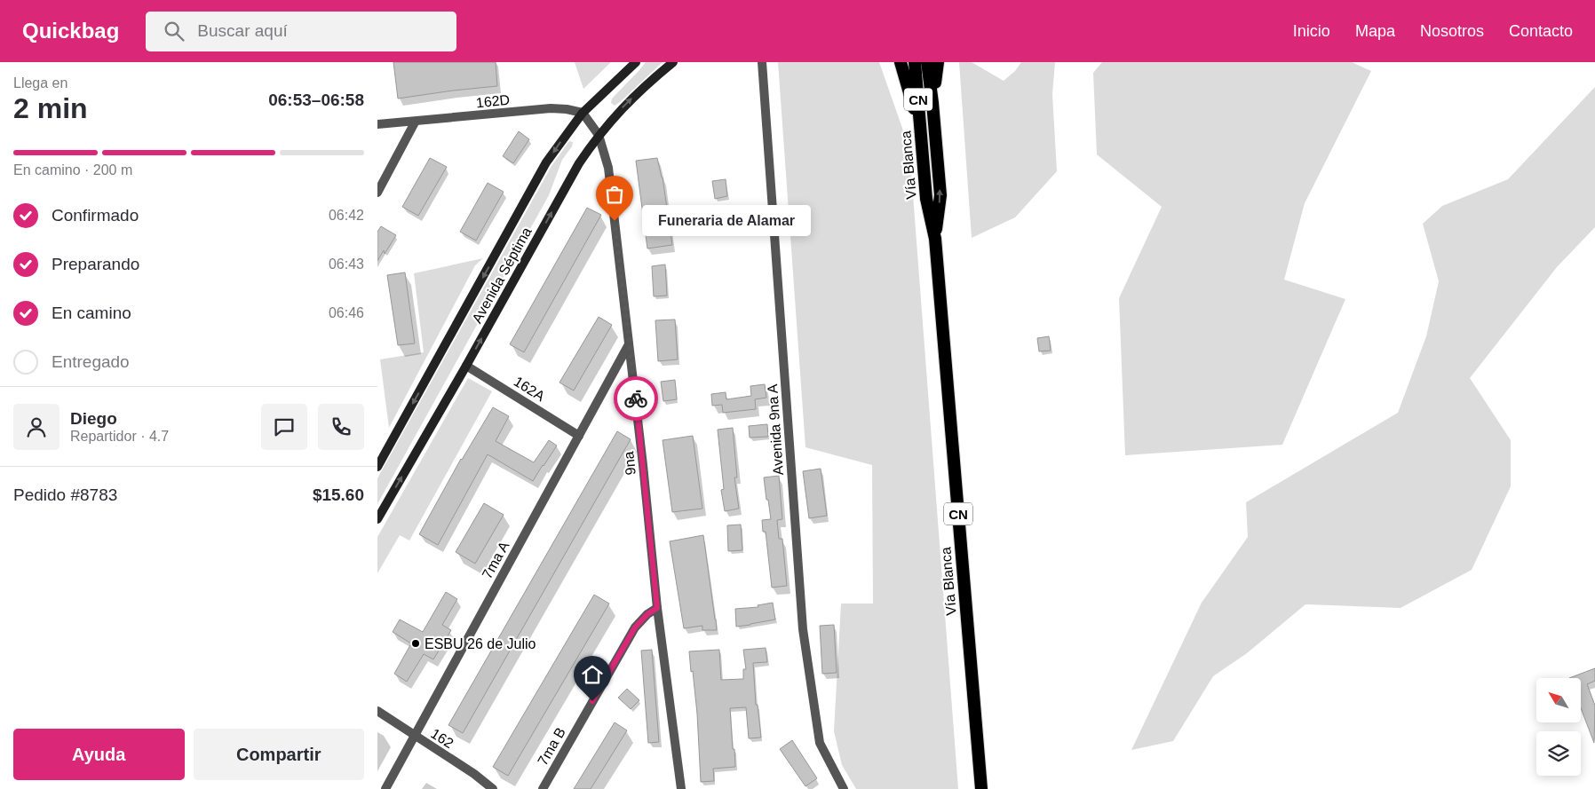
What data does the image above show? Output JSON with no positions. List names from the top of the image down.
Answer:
{
  "streets": {
    "highway": ["CN", "Vía Blanca"],
    "main road": ["Avenida Séptima"],
    "street": [
      "162D",
      "162A",
      "Avenida 9na A",
      "9na",
      "7ma A",
      "162",
      "7ma B"
    ]
  },
  "crossings": [
    ["162D", "Avenida Séptima"],
    ["Avenida Séptima", "162A"],
    ["Avenida Séptima", "9na"],
    ["162A", "7ma A"],
    ["9na", "7ma A"],
    ["9na", "7ma B"],
    ["7ma A", "162"]
  ],
  "places": ["Funeraria de Alamar", "ESBU 26 de Julio"],
  "north": "top left",
  "page": {
    "header": "Quickbag",
    "search": "Buscar aquí",
    "nav": [
      "Inicio",
      "Mapa",
      "Nosotros",
      "Contacto"
    ],
    "heading": ["2 min", "Llega en", "06:53–06:58"],
    "panel": [
      "Diego",
      "Repartidor · 4.7",
      "Pedido #8783",
      "$15.60"
    ],
    "bar": "En camino · 200 m",
    "list": [
      ["Confirmado", "06:42"],
      ["Preparando", "06:43"],
      ["En camino", "06:46"],
      "Entregado"
    ],
    "bubble": "Funeraria de Alamar",
    "buttons": ["Ayuda", "Compartir"]
  }
}
